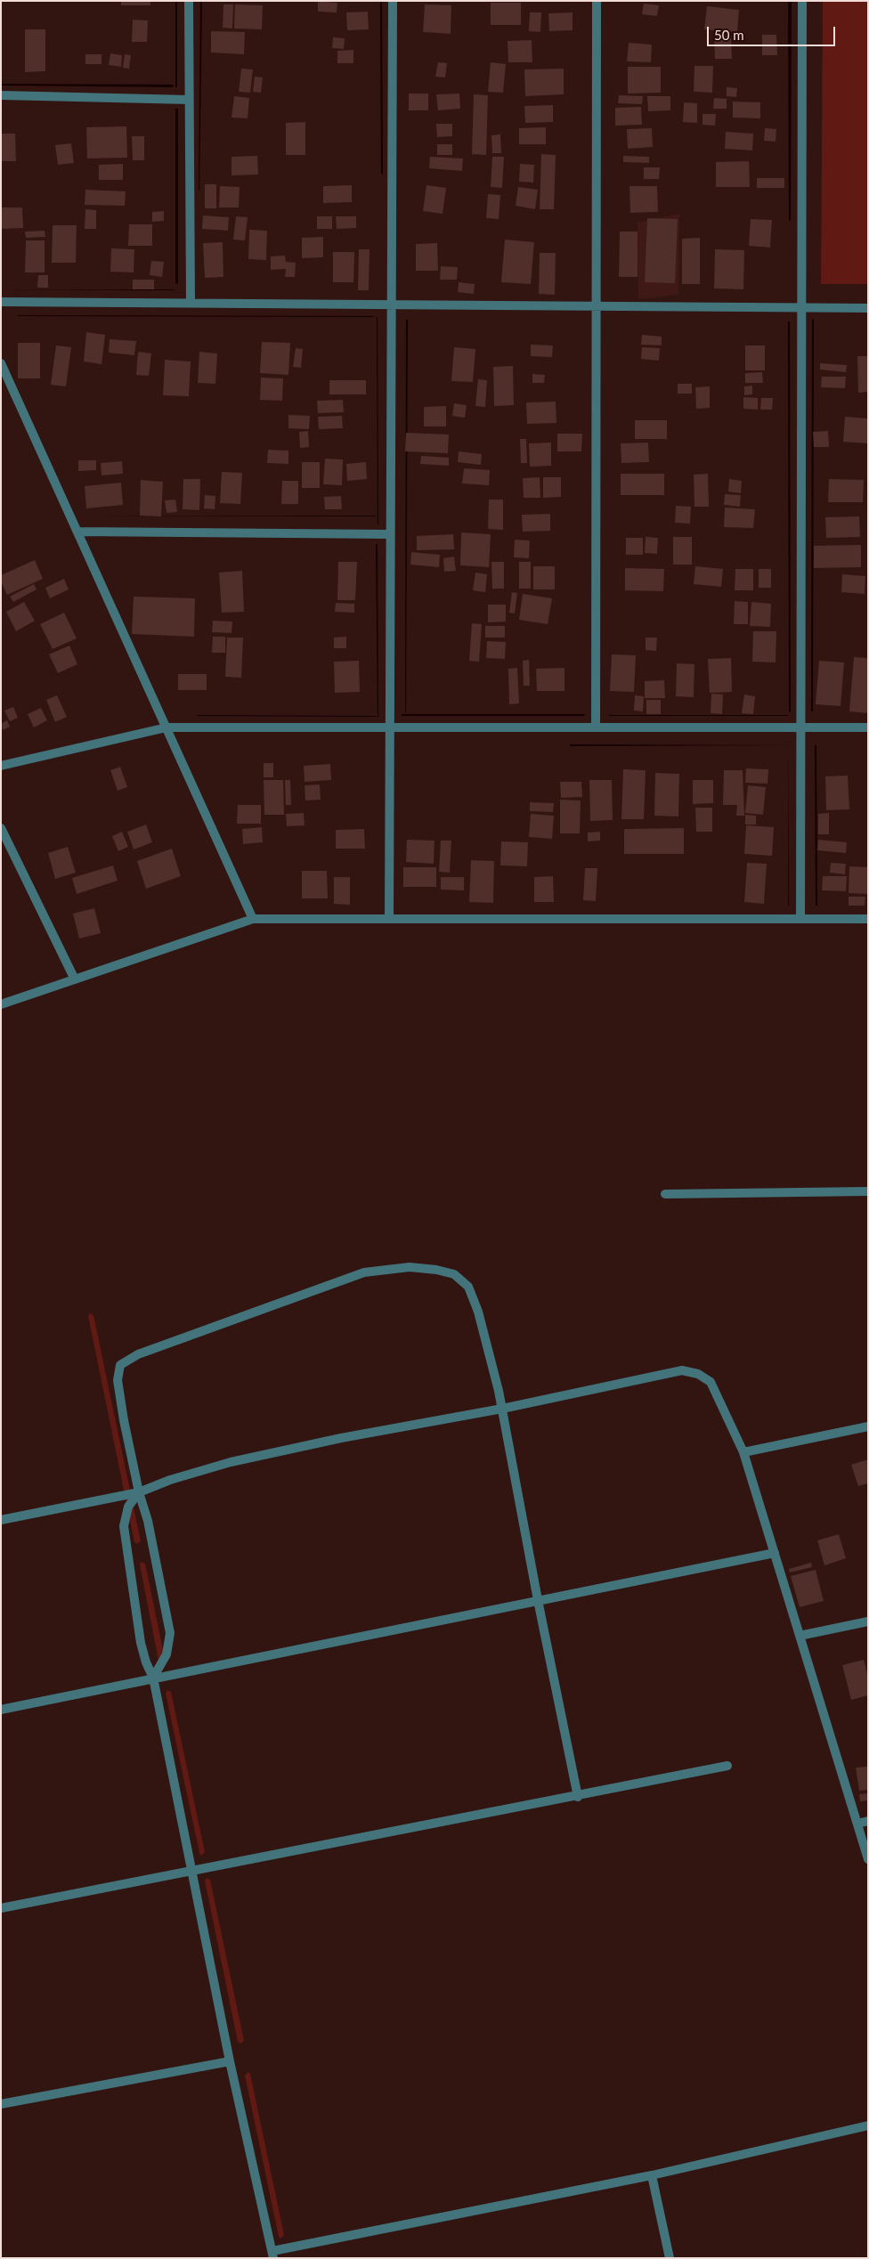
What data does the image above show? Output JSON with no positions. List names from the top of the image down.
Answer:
{
  "scale_bar": "50 m"
}
